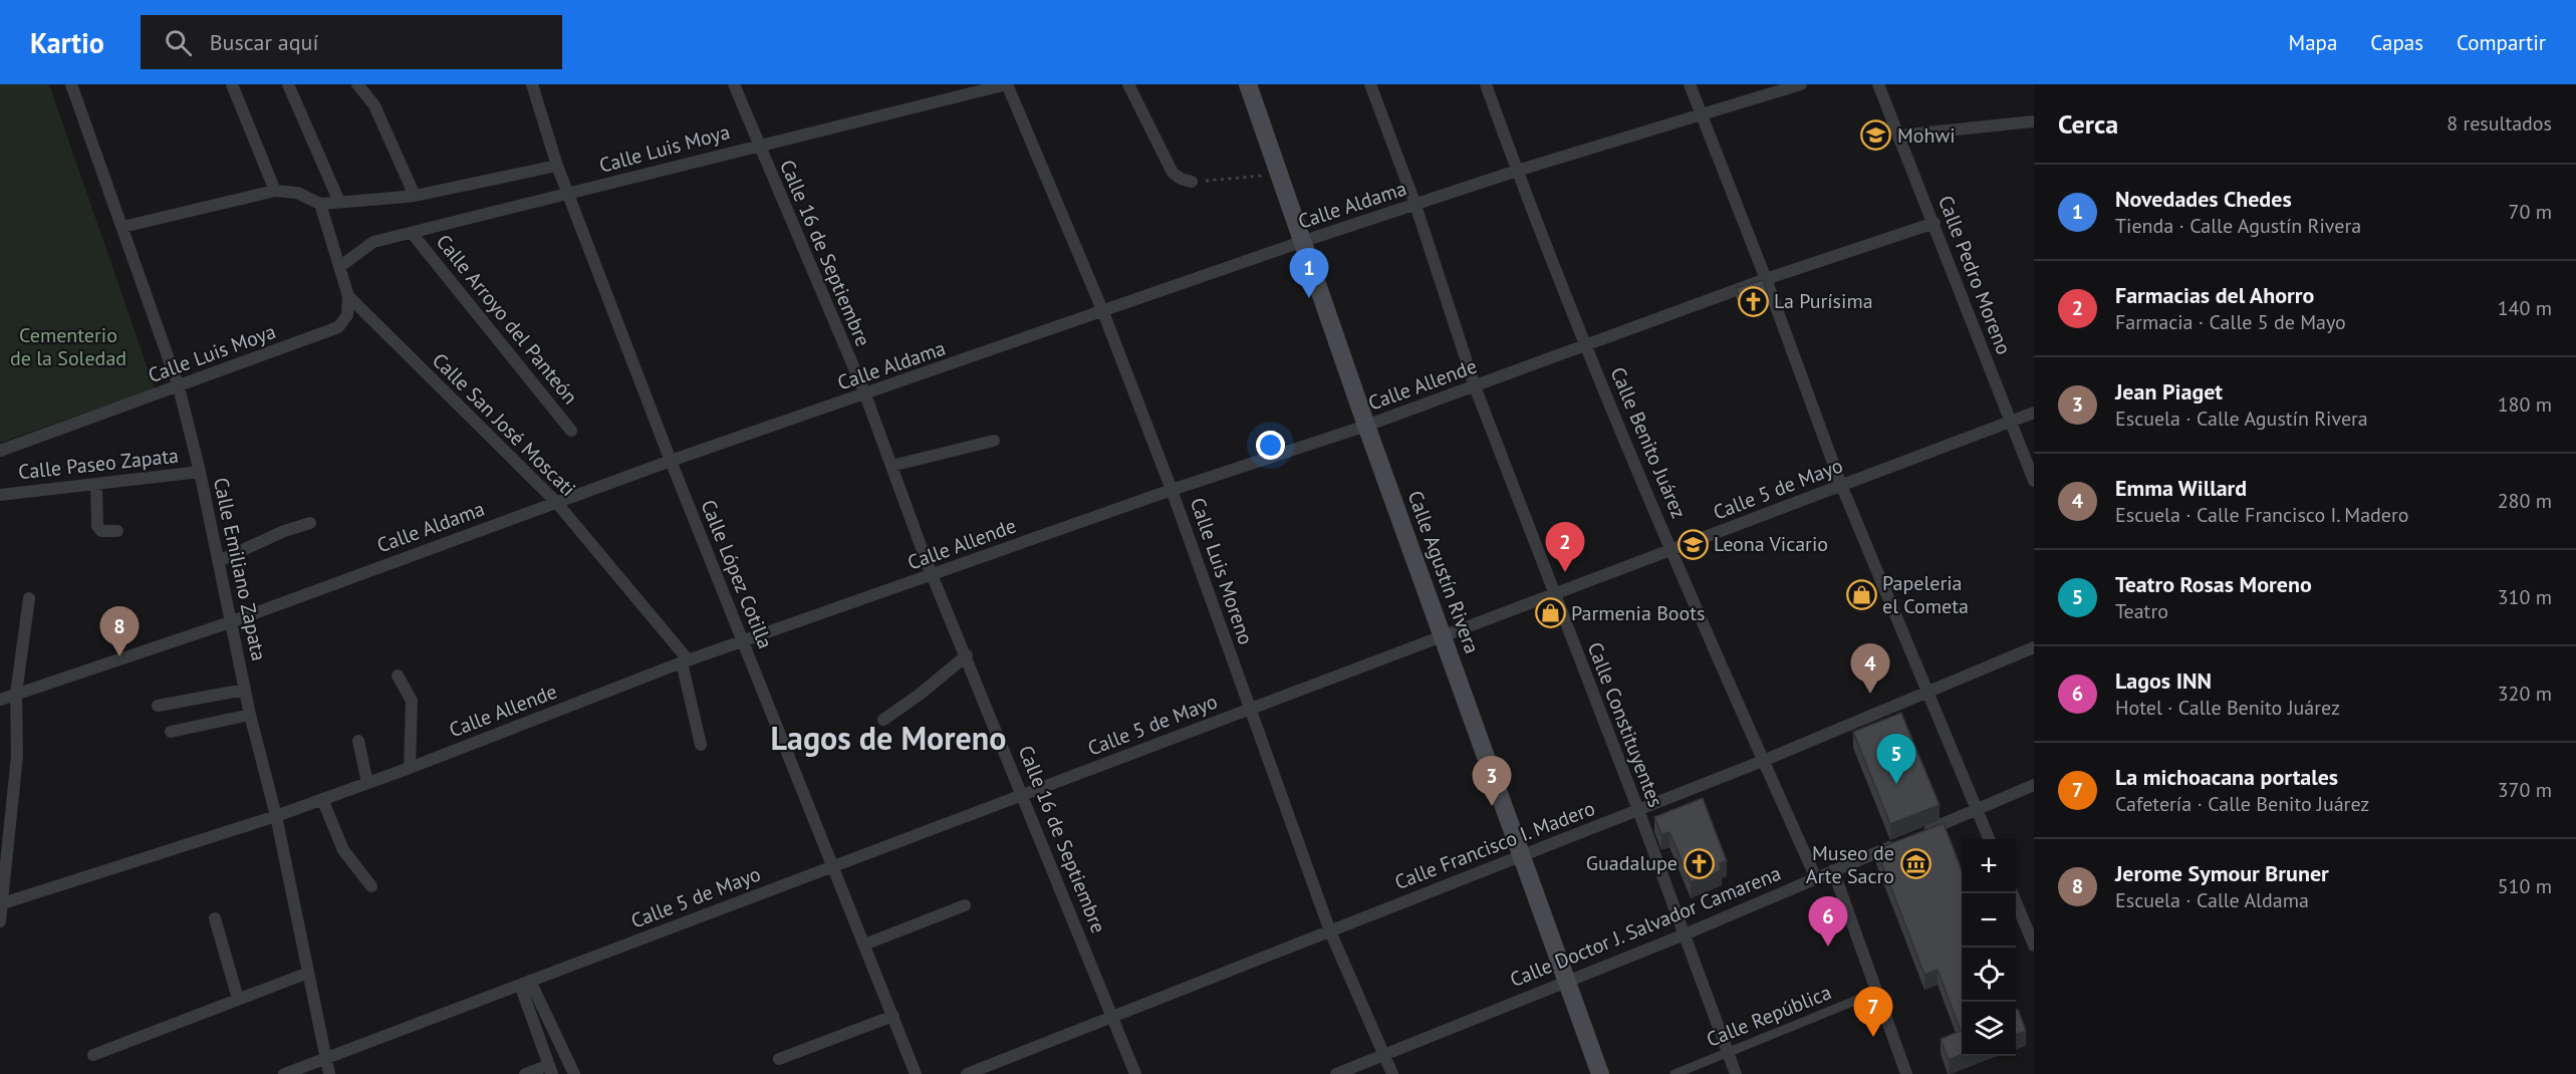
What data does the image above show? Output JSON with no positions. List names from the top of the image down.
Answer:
{
  "streets": {
    "main road": ["Calle Agustín Rivera"],
    "street": [
      "Calle Luis Moya",
      "Calle Aldama",
      "Calle 16 de Septiembre",
      "Calle Pedro Moreno",
      "Calle Arroyo del Panteón",
      "Calle Allende",
      "Calle San José Moscati",
      "Calle Benito Juárez",
      "Calle Paseo Zapata",
      "Calle 5 de Mayo",
      "Calle Emiliano Zapata",
      "Calle Luis Moreno",
      "Calle López Cotilla",
      "Calle Constituyentes",
      "Calle Francisco I. Madero",
      "Calle Doctor J. Salvador Camarena",
      "Calle República"
    ]
  },
  "crossings": [
    ["Calle Luis Moya", "Calle 16 de Septiembre"],
    ["Calle Luis Moya", "Calle Arroyo del Panteón"],
    ["Calle Luis Moya", "Calle San José Moscati"],
    ["Calle Luis Moya", "Calle Emiliano Zapata"],
    ["Calle Luis Moya", "Calle Luis Moreno"],
    ["Calle Luis Moya", "Calle López Cotilla"],
    ["Calle Aldama", "Calle 16 de Septiembre"],
    ["Calle Aldama", "Calle San José Moscati"],
    ["Calle Aldama", "Calle Benito Juárez"],
    ["Calle Aldama", "Calle Emiliano Zapata"],
    ["Calle Aldama", "Calle Luis Moreno"],
    ["Calle Aldama", "Calle Agustín Rivera"],
    ["Calle Aldama", "Calle López Cotilla"],
    ["Calle Aldama", "Calle Constituyentes"],
    ["Calle 16 de Septiembre", "Calle Allende"],
    ["Calle 16 de Septiembre", "Calle 5 de Mayo"],
    ["Calle 16 de Septiembre", "Calle Francisco I. Madero"],
    ["Calle Pedro Moreno", "Calle Allende"],
    ["Calle Pedro Moreno", "Calle 5 de Mayo"],
    ["Calle Allende", "Calle San José Moscati"],
    ["Calle Allende", "Calle Benito Juárez"],
    ["Calle Allende", "Calle Emiliano Zapata"],
    ["Calle Allende", "Calle Luis Moreno"],
    ["Calle Allende", "Calle Agustín Rivera"],
    ["Calle Allende", "Calle López Cotilla"],
    ["Calle Allende", "Calle Constituyentes"],
    ["Calle Benito Juárez", "Calle 5 de Mayo"],
    ["Calle Benito Juárez", "Calle Francisco I. Madero"],
    ["Calle Benito Juárez", "Calle Doctor J. Salvador Camarena"],
    ["Calle Paseo Zapata", "Calle Emiliano Zapata"],
    ["Calle 5 de Mayo", "Calle Emiliano Zapata"],
    ["Calle 5 de Mayo", "Calle Luis Moreno"],
    ["Calle 5 de Mayo", "Calle Agustín Rivera"],
    ["Calle 5 de Mayo", "Calle López Cotilla"],
    ["Calle 5 de Mayo", "Calle Constituyentes"],
    ["Calle Luis Moreno", "Calle Francisco I. Madero"],
    ["Calle Luis Moreno", "Calle Doctor J. Salvador Camarena"],
    ["Calle Agustín Rivera", "Calle Francisco I. Madero"],
    ["Calle Agustín Rivera", "Calle Doctor J. Salvador Camarena"],
    ["Calle Constituyentes", "Calle Francisco I. Madero"],
    ["Calle Constituyentes", "Calle Doctor J. Salvador Camarena"],
    ["Calle Constituyentes", "Calle República"]
  ],
  "districts": ["Lagos de Moreno"],
  "parks": ["Cementerio de la Soledad"],
  "places": {
    "school or university": ["Mohwi", "Leona Vicario"],
    "church": ["La Purísima", "Guadalupe"],
    "shop": ["Papeleria el Cometa", "Parmenia Boots"],
    "museum": ["Museo de Arte Sacro"]
  },
  "page": {
    "header": "Kartio",
    "search": "Buscar aquí",
    "nav": ["Mapa", "Capas", "Compartir"],
    "heading": ["Cerca", "8 resultados"],
    "list": [
      {
        "mark": "1",
        "name": "Novedades Chedes",
        "note": "Tienda · Calle Agustín Rivera",
        "value": "70 m"
      },
      {
        "mark": "2",
        "name": "Farmacias del Ahorro",
        "note": "Farmacia · Calle 5 de Mayo",
        "value": "140 m"
      },
      {
        "mark": "3",
        "name": "Jean Piaget",
        "note": "Escuela · Calle Agustín Rivera",
        "value": "180 m"
      },
      {
        "mark": "4",
        "name": "Emma Willard",
        "note": "Escuela · Calle Francisco I. Madero",
        "value": "280 m"
      },
      {
        "mark": "5",
        "name": "Teatro Rosas Moreno",
        "note": "Teatro",
        "value": "310 m"
      },
      {
        "mark": "6",
        "name": "Lagos INN",
        "note": "Hotel · Calle Benito Juárez",
        "value": "320 m"
      },
      {
        "mark": "7",
        "name": "La michoacana portales",
        "note": "Cafetería · Calle Benito Juárez",
        "value": "370 m"
      },
      {
        "mark": "8",
        "name": "Jerome Symour Bruner",
        "note": "Escuela · Calle Aldama",
        "value": "510 m"
      }
    ],
    "pins": [
      "1",
      "2",
      "8",
      "4",
      "5",
      "3",
      "6",
      "7"
    ],
    "map_buttons": ["+", "−"]
  }
}
